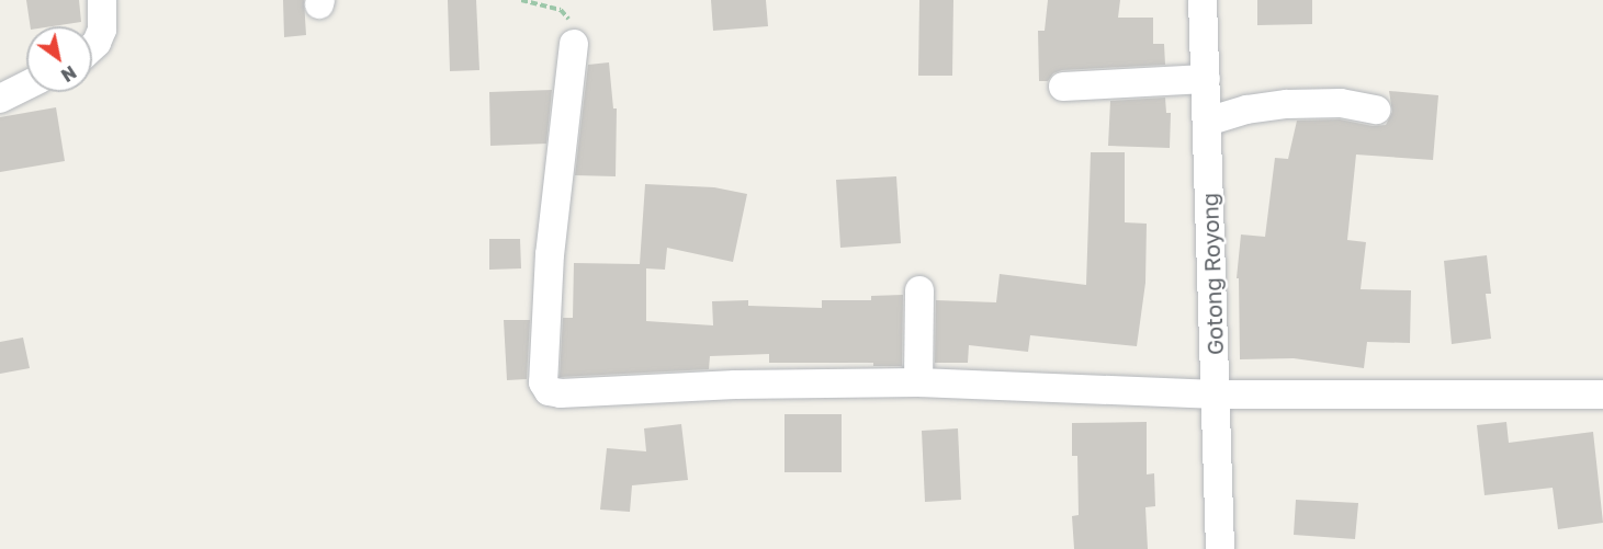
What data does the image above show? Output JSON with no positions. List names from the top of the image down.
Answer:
{
  "streets": {
    "street": ["Gotong Royong"]
  },
  "north": "bottom right"
}
